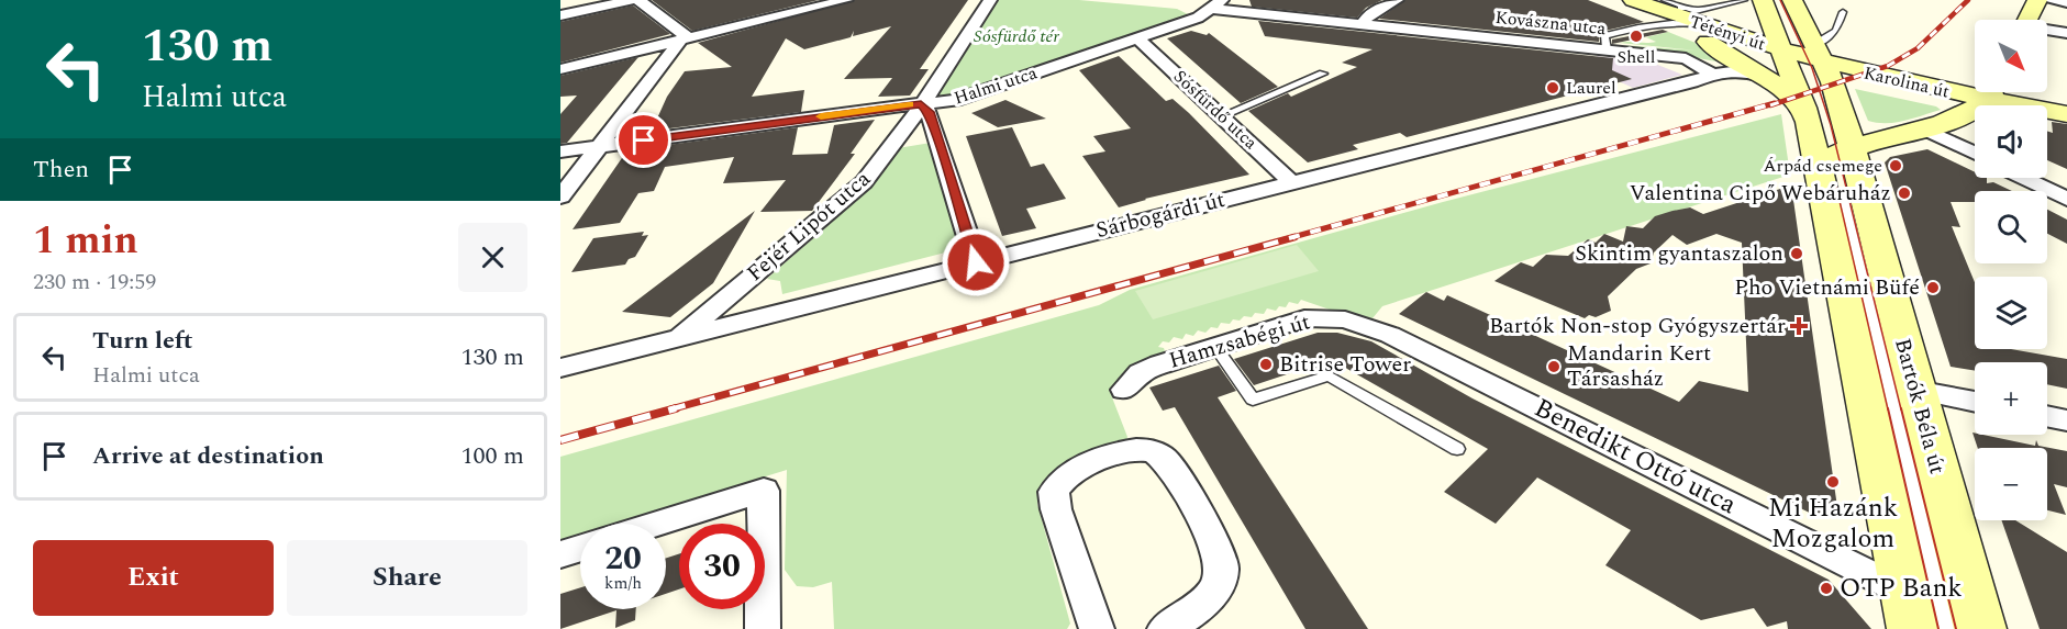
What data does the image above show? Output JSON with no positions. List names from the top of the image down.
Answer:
{
  "streets": {
    "main road": ["Tétényi út", "Karolina út", "Bartók Béla út"],
    "street": [
      "Kovászna utca",
      "Halmi utca",
      "Sósfürdő utca",
      "Sárbogárdi út",
      "Fejér Lipót utca",
      "Hamzsabégi út",
      "Benedikt Ottó utca"
    ]
  },
  "crossings": [
    ["Kovászna utca", "Tétényi út"],
    ["Kovászna utca", "Halmi utca"],
    ["Kovászna utca", "Sárbogárdi út"],
    ["Tétényi út", "Karolina út"],
    ["Tétényi út", "Sárbogárdi út"],
    ["Tétényi út", "Bartók Béla út"],
    ["Karolina út", "Bartók Béla út"],
    ["Halmi utca", "Sósfürdő utca"],
    ["Halmi utca", "Fejér Lipót utca"],
    ["Sósfürdő utca", "Sárbogárdi út"],
    ["Sárbogárdi út", "Fejér Lipót utca"],
    ["Hamzsabégi út", "Benedikt Ottó utca"],
    ["Bartók Béla út", "Benedikt Ottó utca"]
  ],
  "parks": ["Sósfürdő tér"],
  "places": {
    "other": [
      "Shell",
      "Laurel",
      "Árpád csemege",
      "Valentina Cipő Webáruház",
      "Skintim gyantaszalon",
      "Pho Vietnámi Büfé",
      "Bitrise Tower",
      "Mandarin Kert Társasház",
      "Mi Hazánk Mozgalom",
      "OTP Bank"
    ],
    "health": ["Bartók Non-stop Gyógyszertár"]
  },
  "north": "bottom right",
  "page": {
    "turn": ["130 m", "Halmi utca"],
    "map_buttons": ["+", "−"],
    "then": "Then",
    "heading": ["1 min", "230 m · 19:59"],
    "list": [
      {
        "name": "Turn left",
        "note": "Halmi utca",
        "value": "130 m"
      },
      {
        "name": "Arrive at destination",
        "value": "100 m"
      }
    ],
    "speed": "20 km/h",
    "limit": "30",
    "buttons": ["Exit", "Share"]
  }
}
